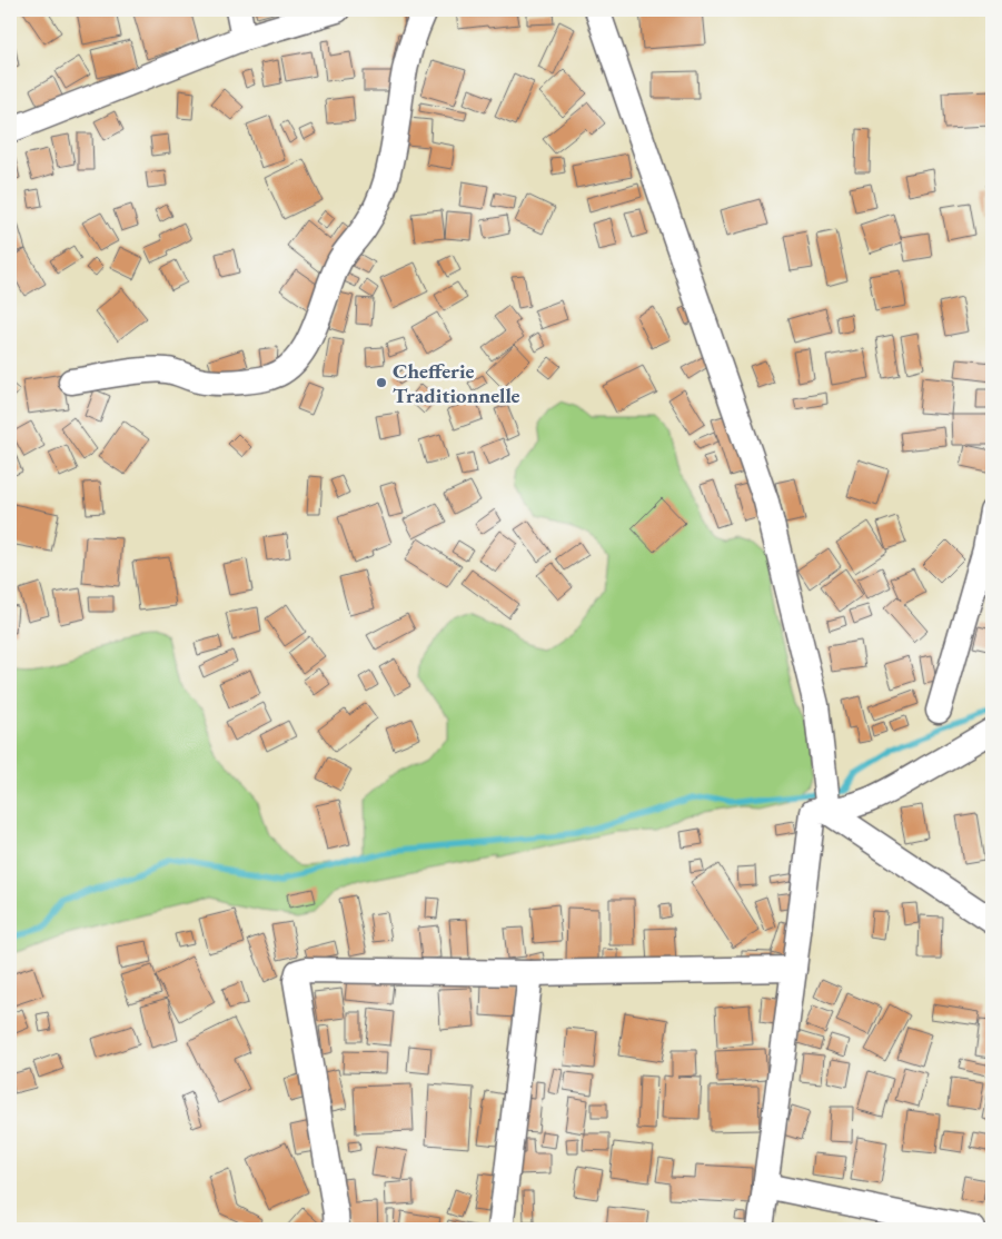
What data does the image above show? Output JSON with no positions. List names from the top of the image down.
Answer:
{
  "places": ["Chefferie Traditionnelle"]
}
